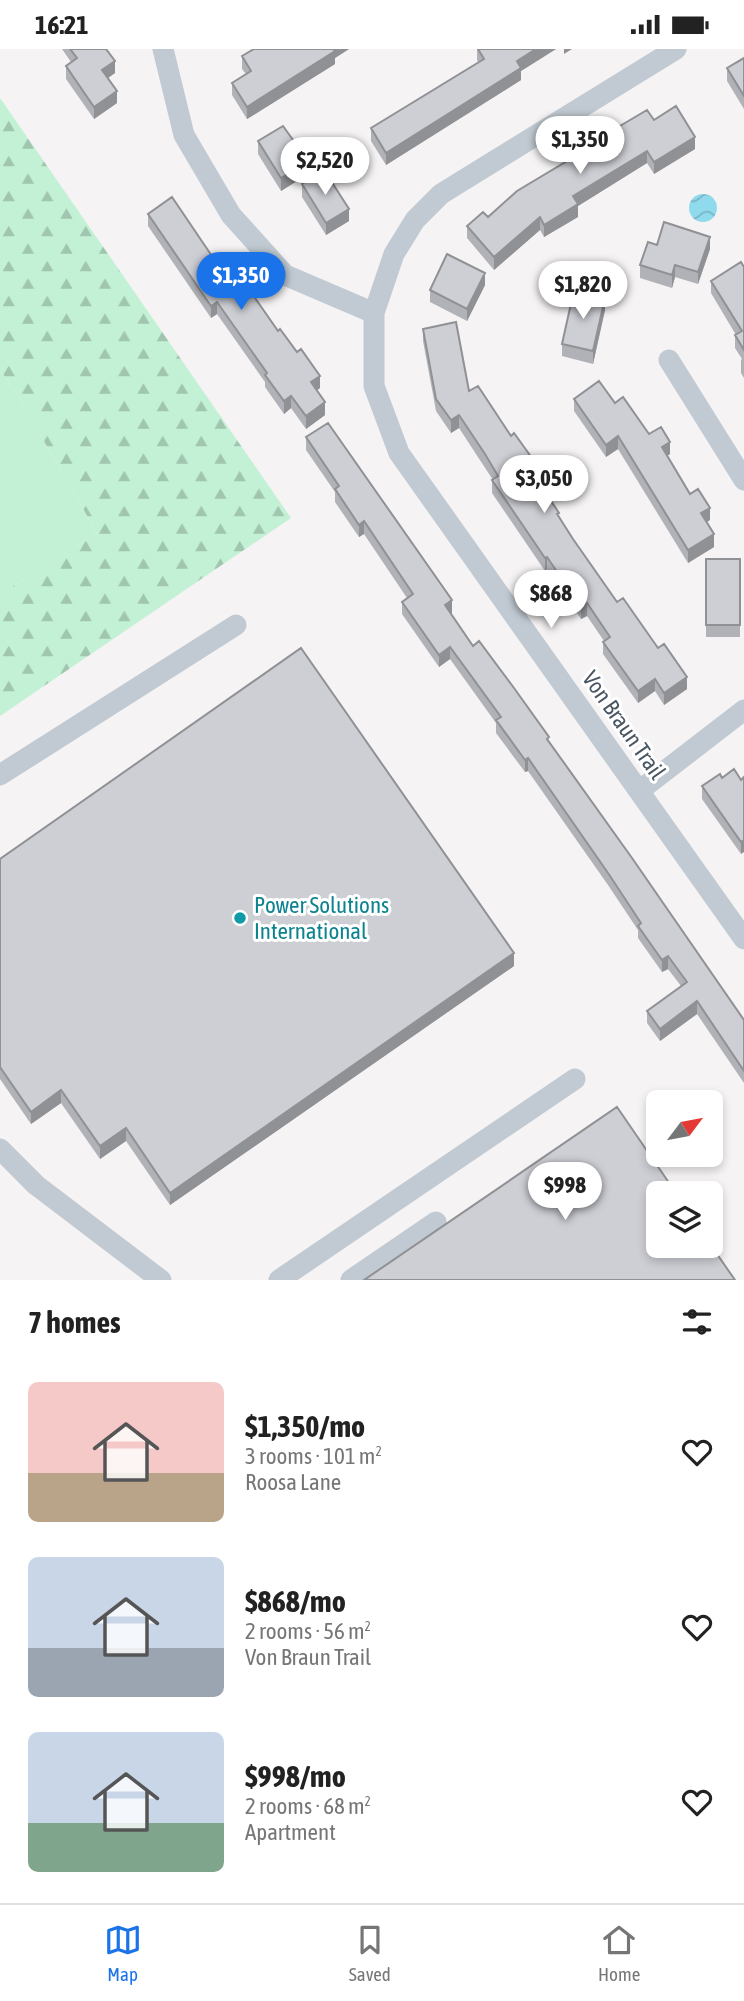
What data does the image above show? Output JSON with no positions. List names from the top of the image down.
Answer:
{
  "streets": {
    "street": ["Von Braun Trail"]
  },
  "places": ["Power Solutions International"],
  "north": "top right",
  "page": {
    "status": "16:21",
    "price": [
      "$1,350",
      "$2,520",
      "$1,350",
      "$1,820",
      "$3,050",
      "$868",
      "$998"
    ],
    "heading": "7 homes",
    "list": [
      {
        "name": "$1,350/mo",
        "note": "3 rooms · 101 m² · Roosa Lane"
      },
      {
        "name": "$868/mo",
        "note": "2 rooms · 56 m² · Von Braun Trail"
      },
      {
        "name": "$998/mo",
        "note": "2 rooms · 68 m² · Apartment"
      }
    ],
    "tabs": ["Map", "Saved", "Home"]
  }
}
